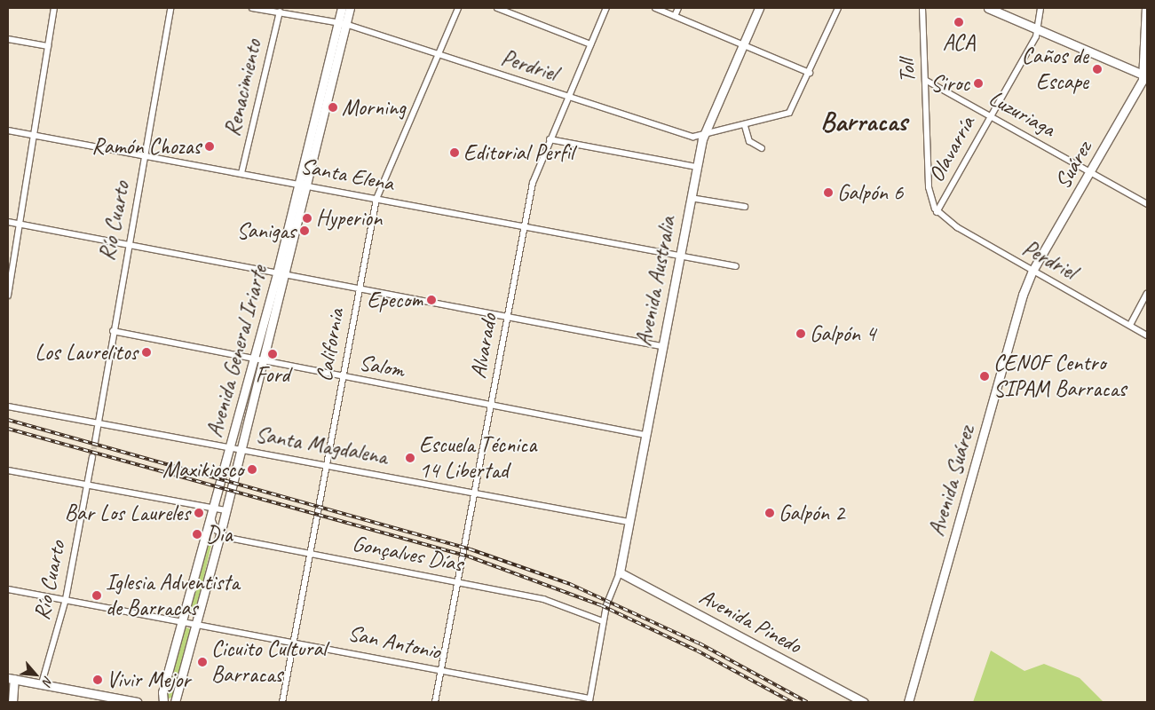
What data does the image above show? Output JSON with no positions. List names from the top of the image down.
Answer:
{
  "streets": {
    "main road": [
      "Suárez",
      "Avenida Australia",
      "Avenida General Iriarte",
      "Avenida Suárez",
      "Avenida Pinedo"
    ],
    "street": [
      "Perdriel",
      "Toll",
      "Renacimiento",
      "Luzuriaga",
      "Olavarría",
      "Santa Elena",
      "Río Cuarto",
      "California",
      "Alvarado",
      "Salom",
      "Santa Magdalena",
      "Gonçalves Días",
      "San Antonio"
    ]
  },
  "crossings": [
    ["Perdriel", "Toll"],
    ["Perdriel", "Renacimiento"],
    ["Perdriel", "Olavarría"],
    ["Perdriel", "Suárez"],
    ["Perdriel", "Avenida Australia"],
    ["Perdriel", "California"],
    ["Perdriel", "Alvarado"],
    ["Perdriel", "Avenida General Iriarte"],
    ["Perdriel", "Avenida Suárez"],
    ["Toll", "Luzuriaga"],
    ["Toll", "Olavarría"],
    ["Renacimiento", "Santa Elena"],
    ["Luzuriaga", "Olavarría"],
    ["Luzuriaga", "Suárez"],
    ["Suárez", "Avenida Suárez"],
    ["Santa Elena", "Río Cuarto"],
    ["Santa Elena", "Avenida Australia"],
    ["Santa Elena", "California"],
    ["Santa Elena", "Alvarado"],
    ["Santa Elena", "Avenida General Iriarte"],
    ["Río Cuarto", "Salom"],
    ["Río Cuarto", "Santa Magdalena"],
    ["Río Cuarto", "San Antonio"],
    ["Avenida Australia", "Salom"],
    ["Avenida Australia", "Santa Magdalena"],
    ["Avenida Australia", "Avenida Pinedo"],
    ["California", "Salom"],
    ["California", "Santa Magdalena"],
    ["California", "Gonçalves Días"],
    ["California", "San Antonio"],
    ["Alvarado", "Salom"],
    ["Alvarado", "Santa Magdalena"],
    ["Alvarado", "Gonçalves Días"],
    ["Alvarado", "San Antonio"],
    ["Avenida General Iriarte", "Salom"],
    ["Avenida General Iriarte", "Santa Magdalena"],
    ["Avenida General Iriarte", "Gonçalves Días"],
    ["Avenida General Iriarte", "San Antonio"]
  ],
  "districts": ["Barracas"],
  "places": [
    "ACA",
    "Caños de Escape",
    "Siroc",
    "Morning",
    "Ramón Chozas",
    "Editorial Perfil",
    "Galpón 6",
    "Hyperion",
    "Sanigas",
    "Epecom",
    "Galpón 4",
    "Los Laurelitos",
    "Ford",
    "CENOF Centro SIPAM Barracas",
    "Escuela Técnica 14 Libertad",
    "Maxikiosco",
    "Bar Los Laureles",
    "Galpón 2",
    "Dia",
    "Iglesia Adventista de Barracas",
    "Cicuito Cultural Barracas",
    "Vivir Mejor"
  ],
  "north": "bottom right"
}
